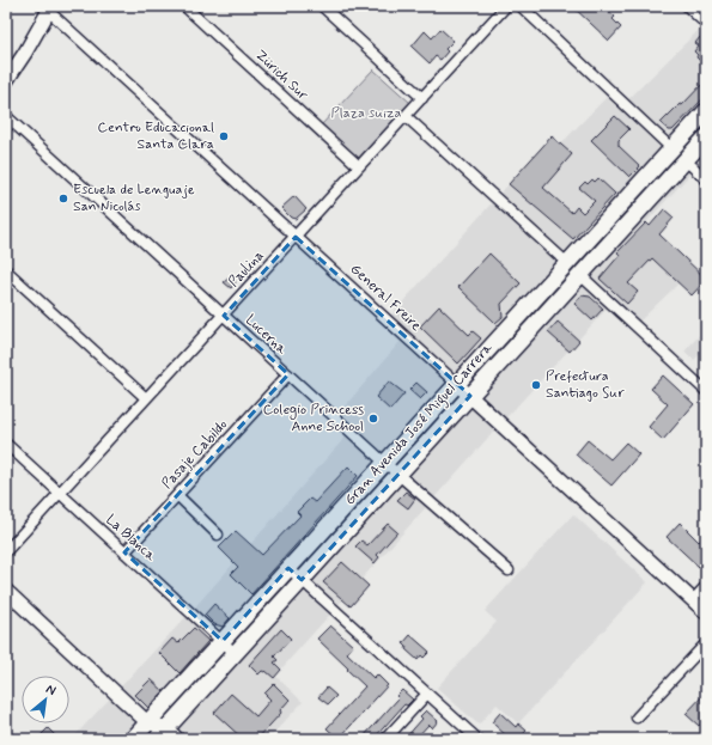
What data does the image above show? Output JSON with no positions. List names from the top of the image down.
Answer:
{
  "streets": {
    "main road": ["Gran Avenida José Miguel Carrera"],
    "street": [
      "Zürich Sur",
      "Paulina",
      "General Freire",
      "Lucerna",
      "Pasaje Cabildo",
      "La Blanca"
    ]
  },
  "crossings": [
    ["Zürich Sur", "Paulina"],
    ["Paulina", "General Freire"],
    ["Paulina", "Lucerna"],
    ["Paulina", "La Blanca"],
    ["General Freire", "Gran Avenida José Miguel Carrera"],
    ["Lucerna", "Gran Avenida José Miguel Carrera"],
    ["Lucerna", "Pasaje Cabildo"],
    ["Gran Avenida José Miguel Carrera", "La Blanca"],
    ["Pasaje Cabildo", "La Blanca"]
  ],
  "parks": ["Plaza suiza"],
  "places": [
    "Centro Educacional Santa Clara",
    "Escuela de Lenguaje San Nicolás",
    "Prefectura Santiago Sur",
    "Colegio Princess Anne School"
  ],
  "north": "top right"
}
